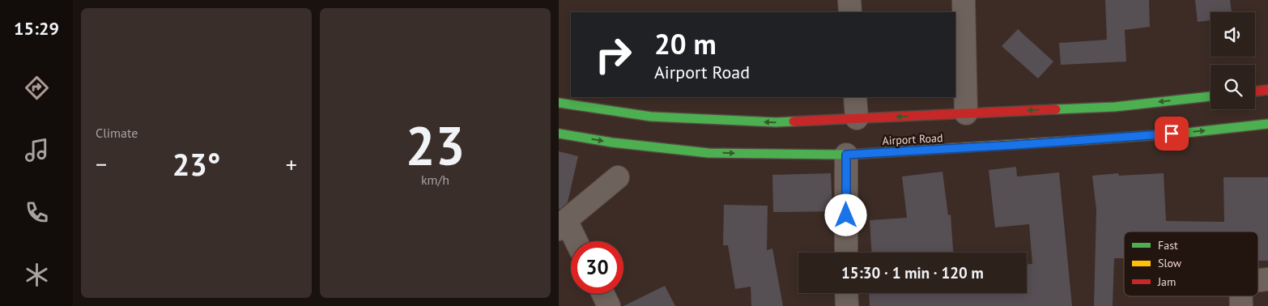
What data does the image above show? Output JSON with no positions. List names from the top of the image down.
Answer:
{
  "streets": {
    "main road": ["Airport Road"]
  },
  "legend": ["Fast", "Slow", "Jam"],
  "page": {
    "tabs": "15:29",
    "tile": [
      "Climate",
      ["23", "km/h"]
    ],
    "turn": ["20 m", "Airport Road"],
    "heat": ["−", "23°", "+"],
    "limit": "30",
    "trip": "15:30 · 1 min · 120 m"
  }
}
